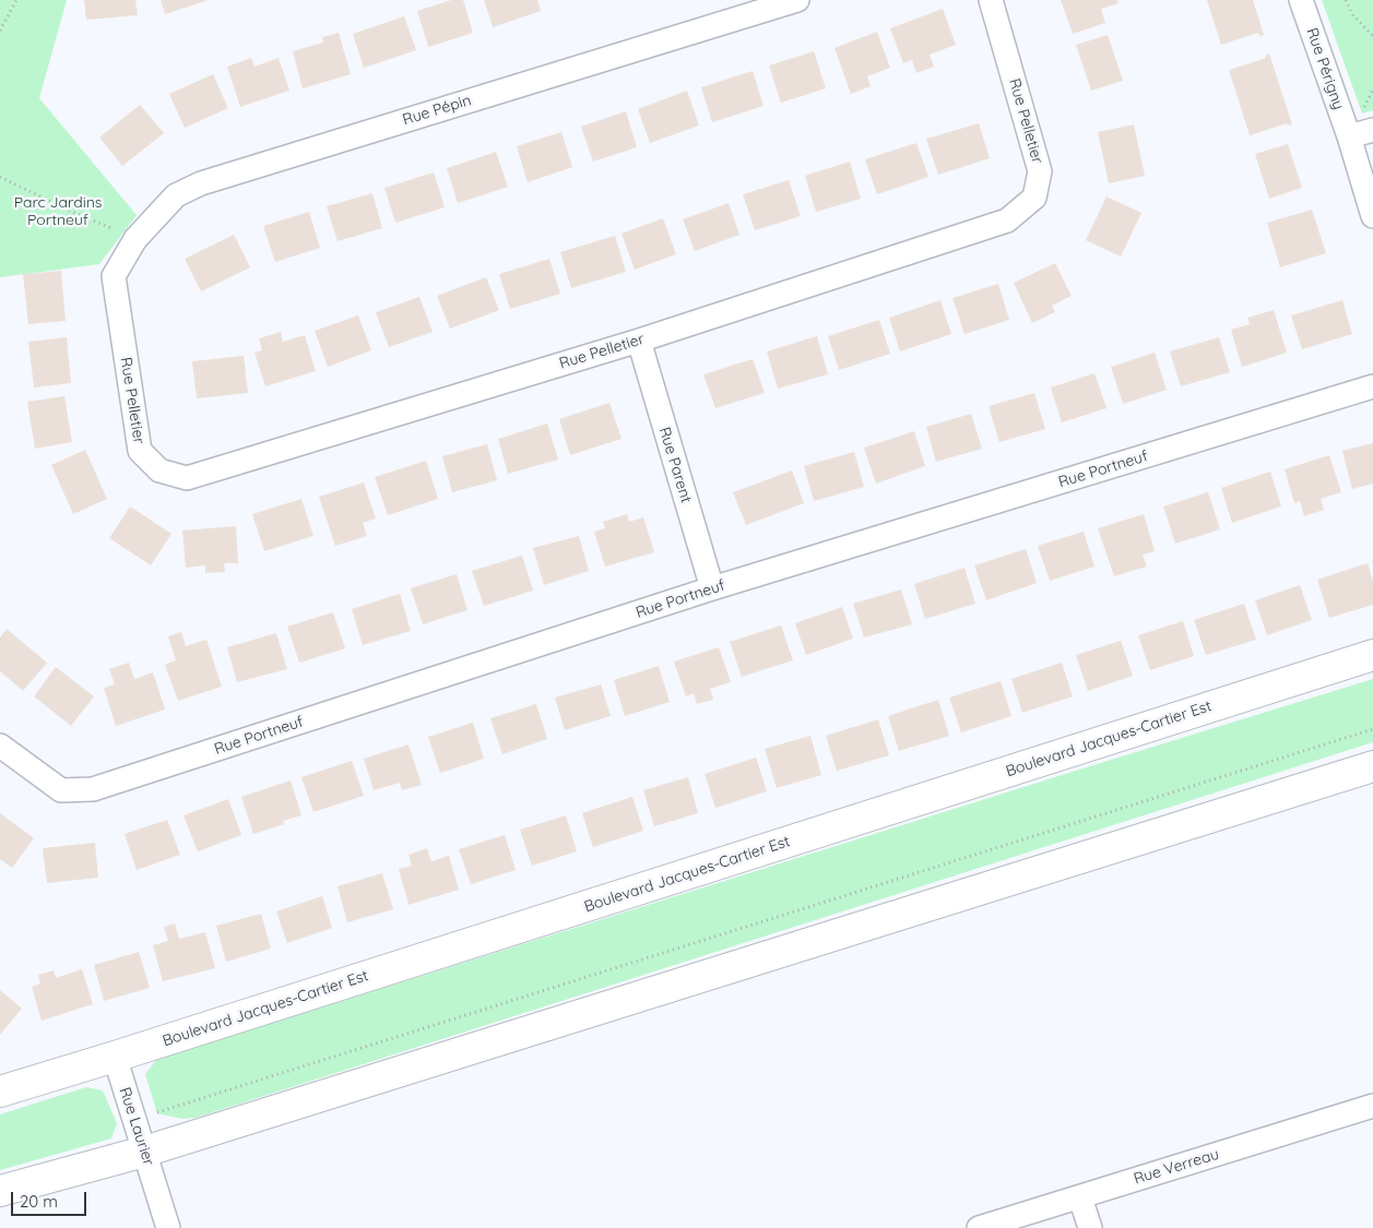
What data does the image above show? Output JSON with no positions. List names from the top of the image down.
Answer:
{
  "streets": {
    "main road": ["Boulevard Jacques-Cartier Est"],
    "street": [
      "Rue Périgny",
      "Rue Pépin",
      "Rue Pelletier",
      "Rue Parent",
      "Rue Portneuf",
      "Rue Laurier",
      "Rue Verreau"
    ]
  },
  "crossings": [
    ["Rue Pépin", "Rue Pelletier"],
    ["Rue Pelletier", "Rue Parent"],
    ["Rue Parent", "Rue Portneuf"],
    ["Boulevard Jacques-Cartier Est", "Rue Laurier"]
  ],
  "parks": ["Parc Jardins Portneuf"],
  "scale_bar": "20 m"
}
